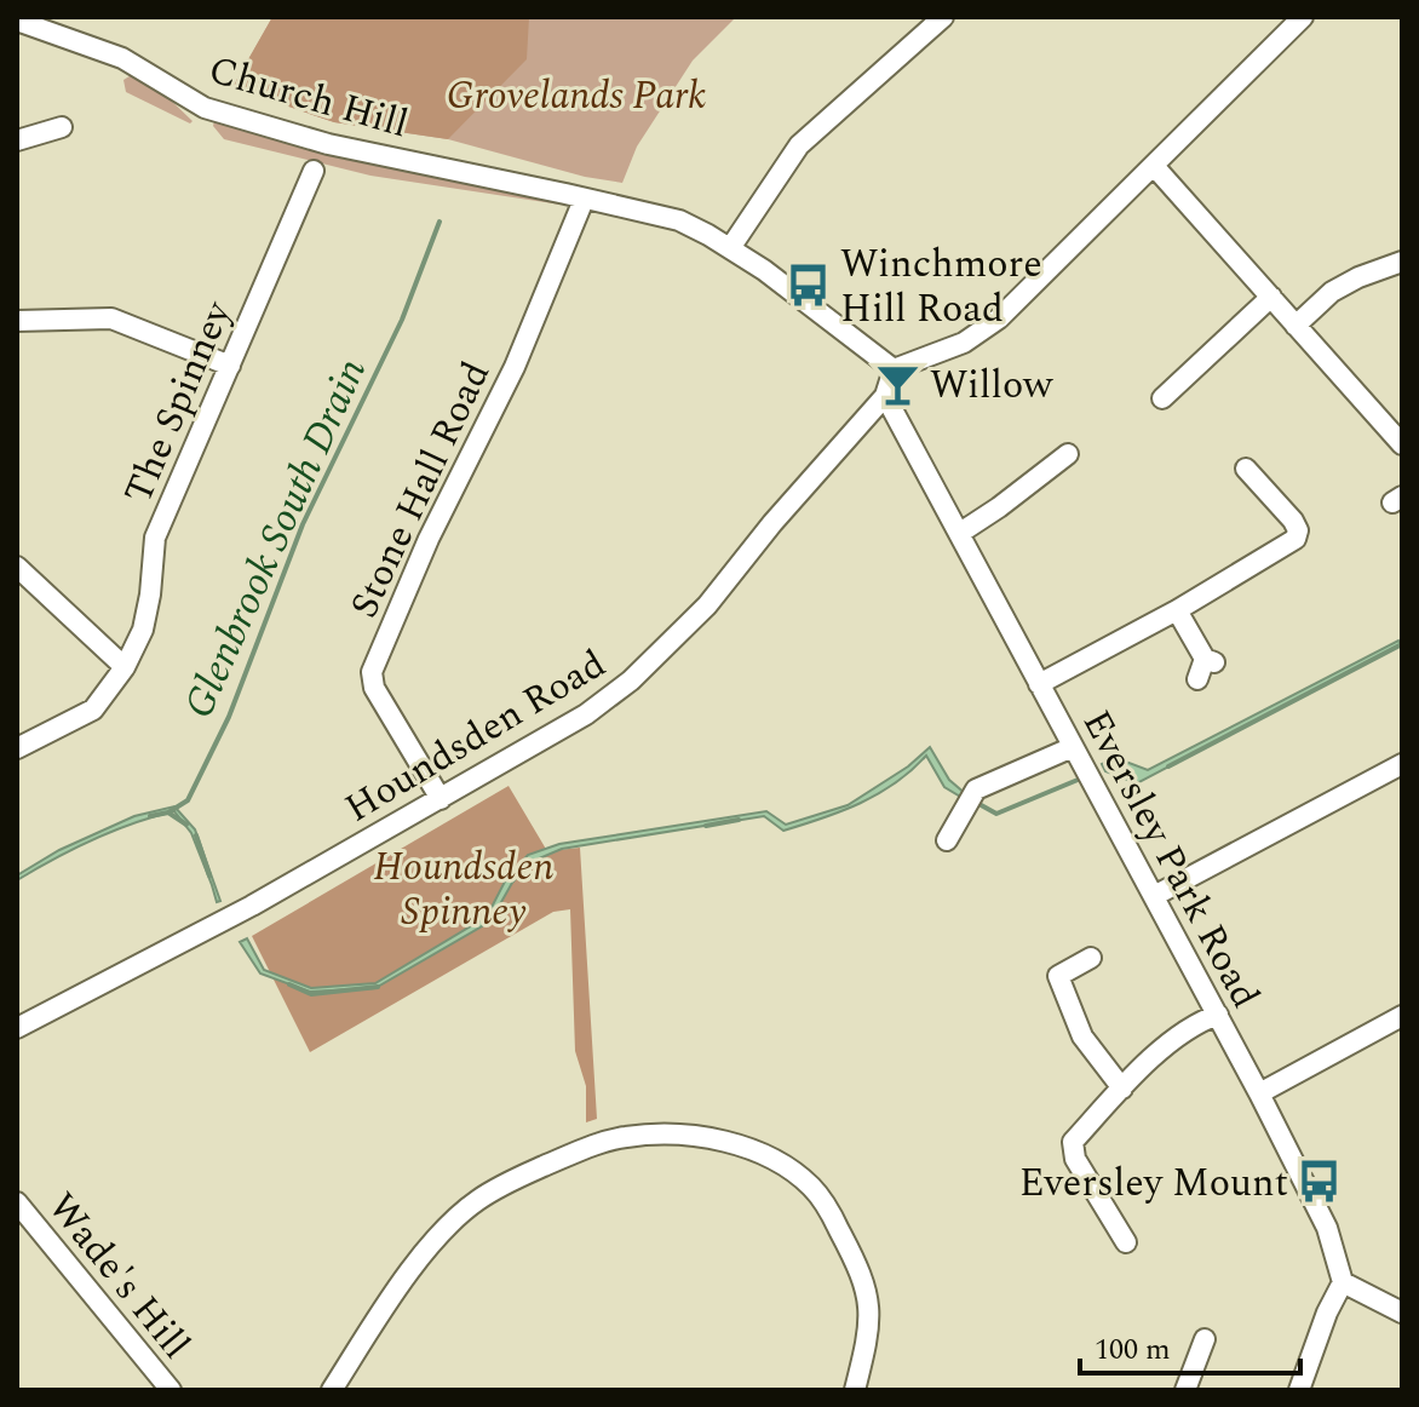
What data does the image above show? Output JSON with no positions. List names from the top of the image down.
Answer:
{
  "streets": {
    "street": [
      "Church Hill",
      "The Spinney",
      "Stone Hall Road",
      "Houndsden Road",
      "Eversley Park Road",
      "Wade's Hill"
    ]
  },
  "crossings": [
    ["Church Hill", "Stone Hall Road"],
    ["Stone Hall Road", "Houndsden Road"],
    ["Houndsden Road", "Eversley Park Road"]
  ],
  "water": ["Glenbrook South Drain"],
  "parks": ["Grovelands Park", "Houndsden Spinney"],
  "places": {
    "bus stop": ["Winchmore Hill Road", "Eversley Mount"],
    "bar": ["Willow"]
  },
  "scale_bar": "100 m"
}
